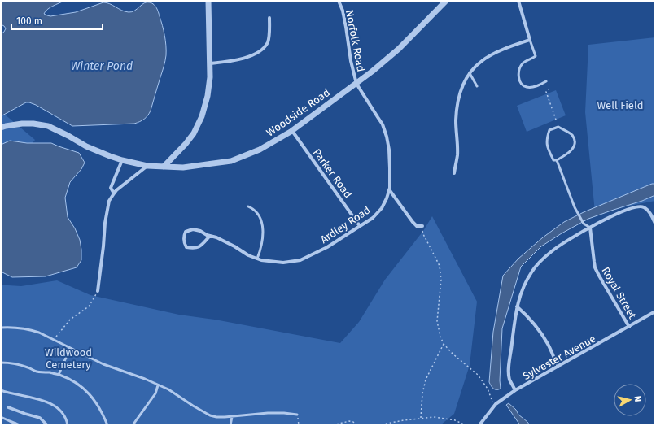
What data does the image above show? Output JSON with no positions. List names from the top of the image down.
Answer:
{
  "streets": {
    "street": [
      "Norfolk Road",
      "Woodside Road",
      "Parker Road",
      "Ardley Road",
      "Royal Street",
      "Sylvester Avenue"
    ]
  },
  "crossings": [
    ["Norfolk Road", "Woodside Road"],
    ["Norfolk Road", "Ardley Road"],
    ["Woodside Road", "Parker Road"],
    ["Woodside Road", "Ardley Road"],
    ["Parker Road", "Ardley Road"],
    ["Royal Street", "Sylvester Avenue"]
  ],
  "water": ["Winter Pond"],
  "parks": ["Well Field", "Wildwood Cemetery"],
  "scale_bar": "100 m",
  "north": "right"
}
